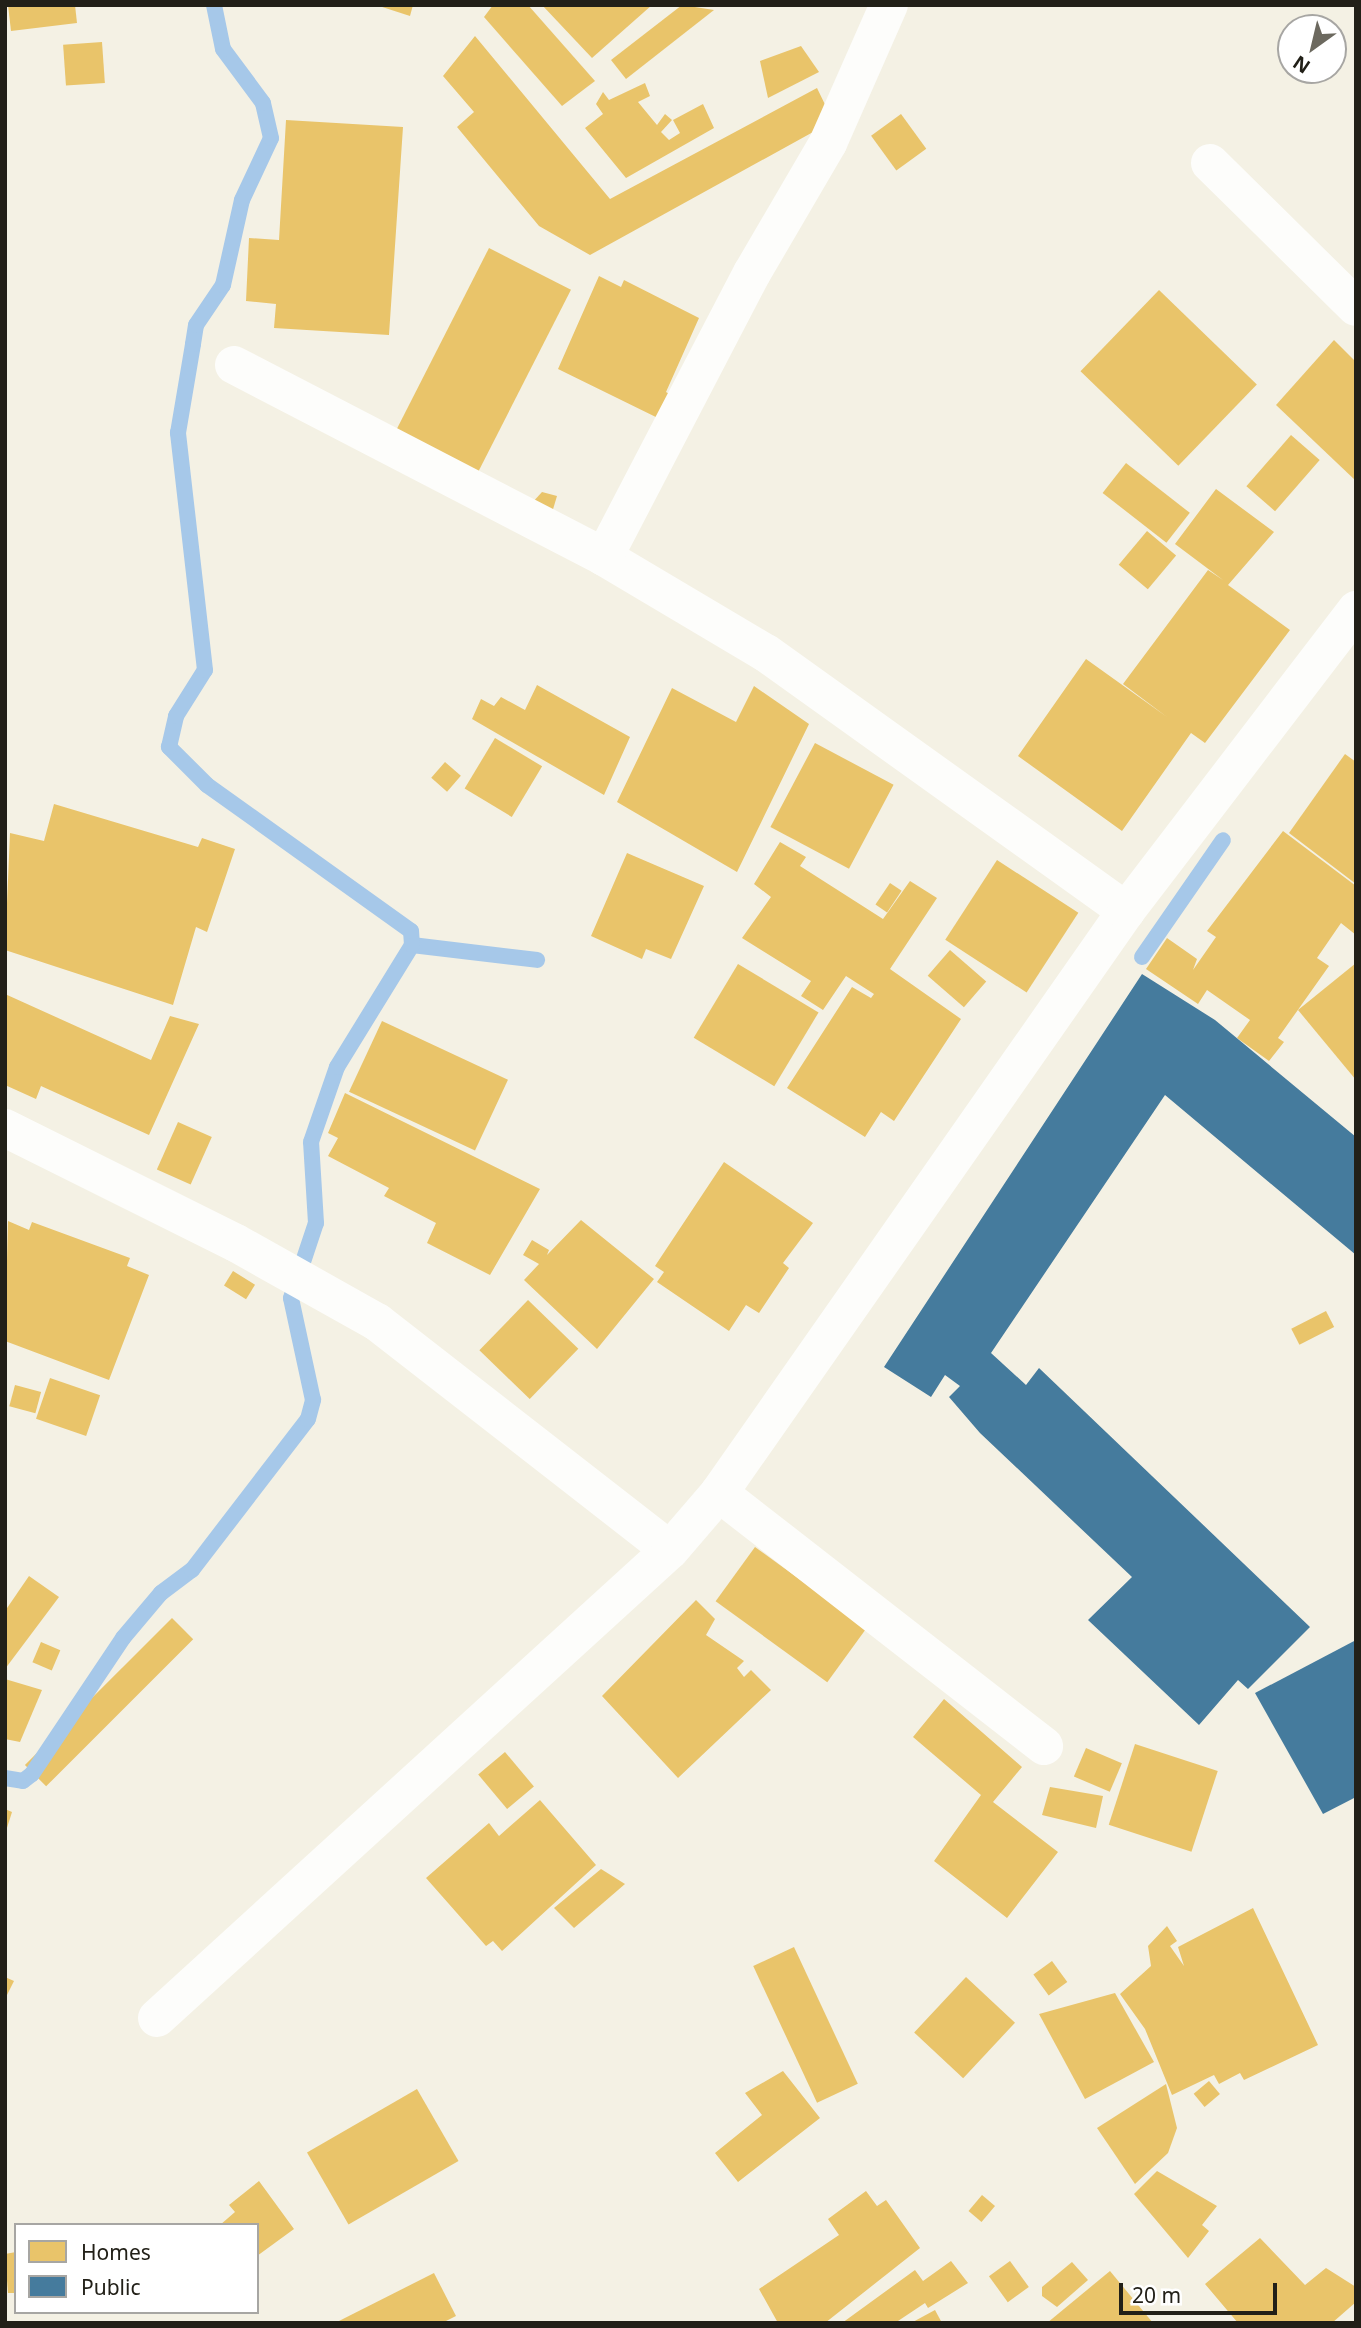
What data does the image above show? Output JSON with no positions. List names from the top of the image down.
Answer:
{
  "legend": ["Homes", "Public"],
  "scale_bar": "20 m",
  "north": "bottom left"
}
